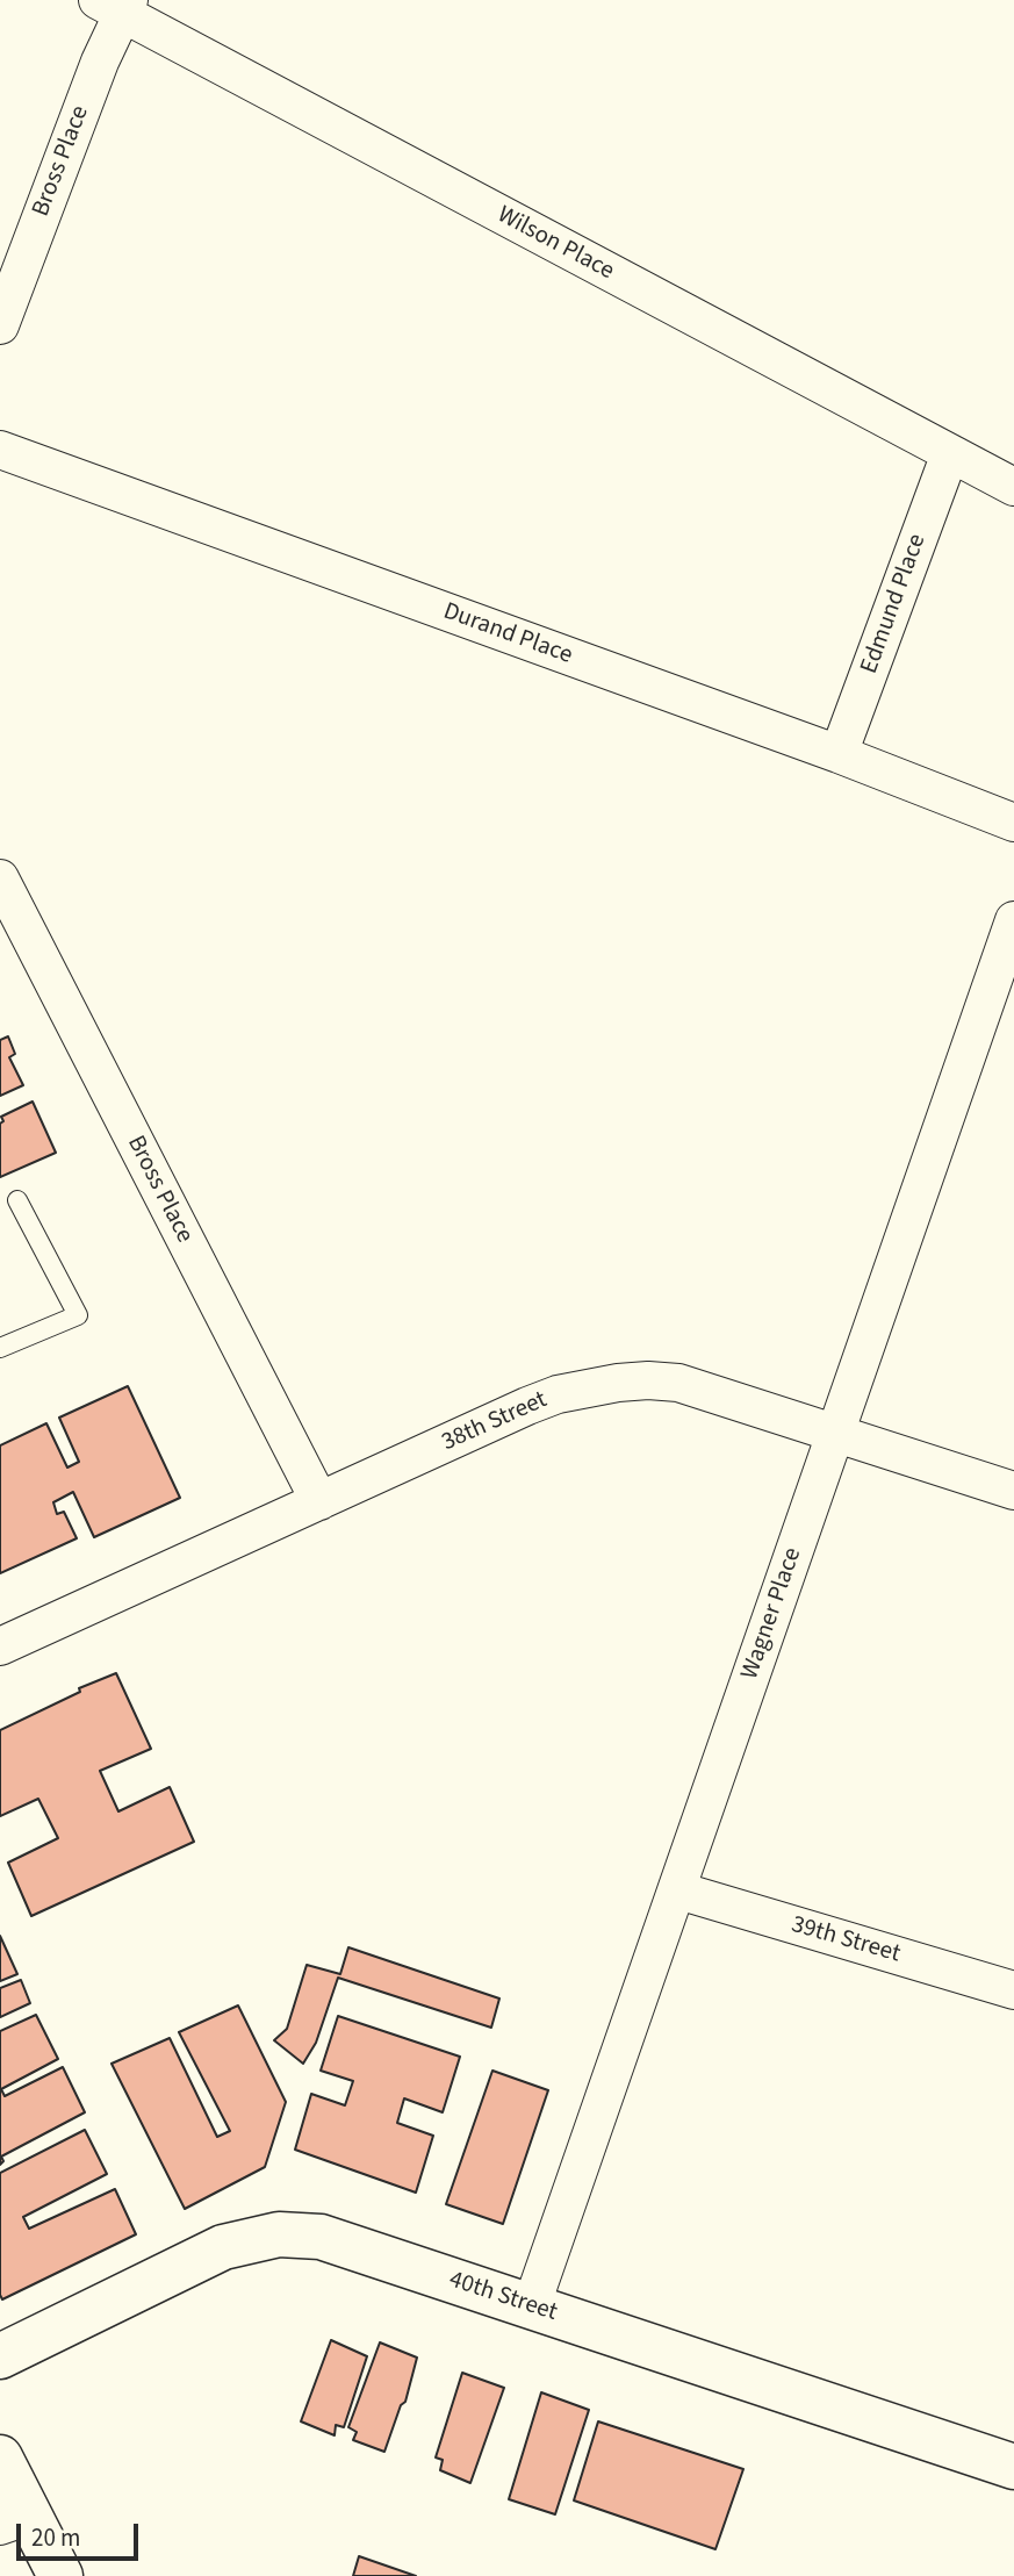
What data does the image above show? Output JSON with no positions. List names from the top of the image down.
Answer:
{
  "streets": {
    "street": [
      "Bross Place",
      "Wilson Place",
      "Edmund Place",
      "Durand Place",
      "38th Street",
      "Wagner Place",
      "39th Street",
      "40th Street"
    ]
  },
  "crossings": [
    ["Bross Place", "Wilson Place"],
    ["Bross Place", "38th Street"],
    ["Wilson Place", "Edmund Place"],
    ["Edmund Place", "Durand Place"],
    ["38th Street", "Wagner Place"],
    ["Wagner Place", "39th Street"],
    ["Wagner Place", "40th Street"]
  ],
  "scale_bar": "20 m"
}
